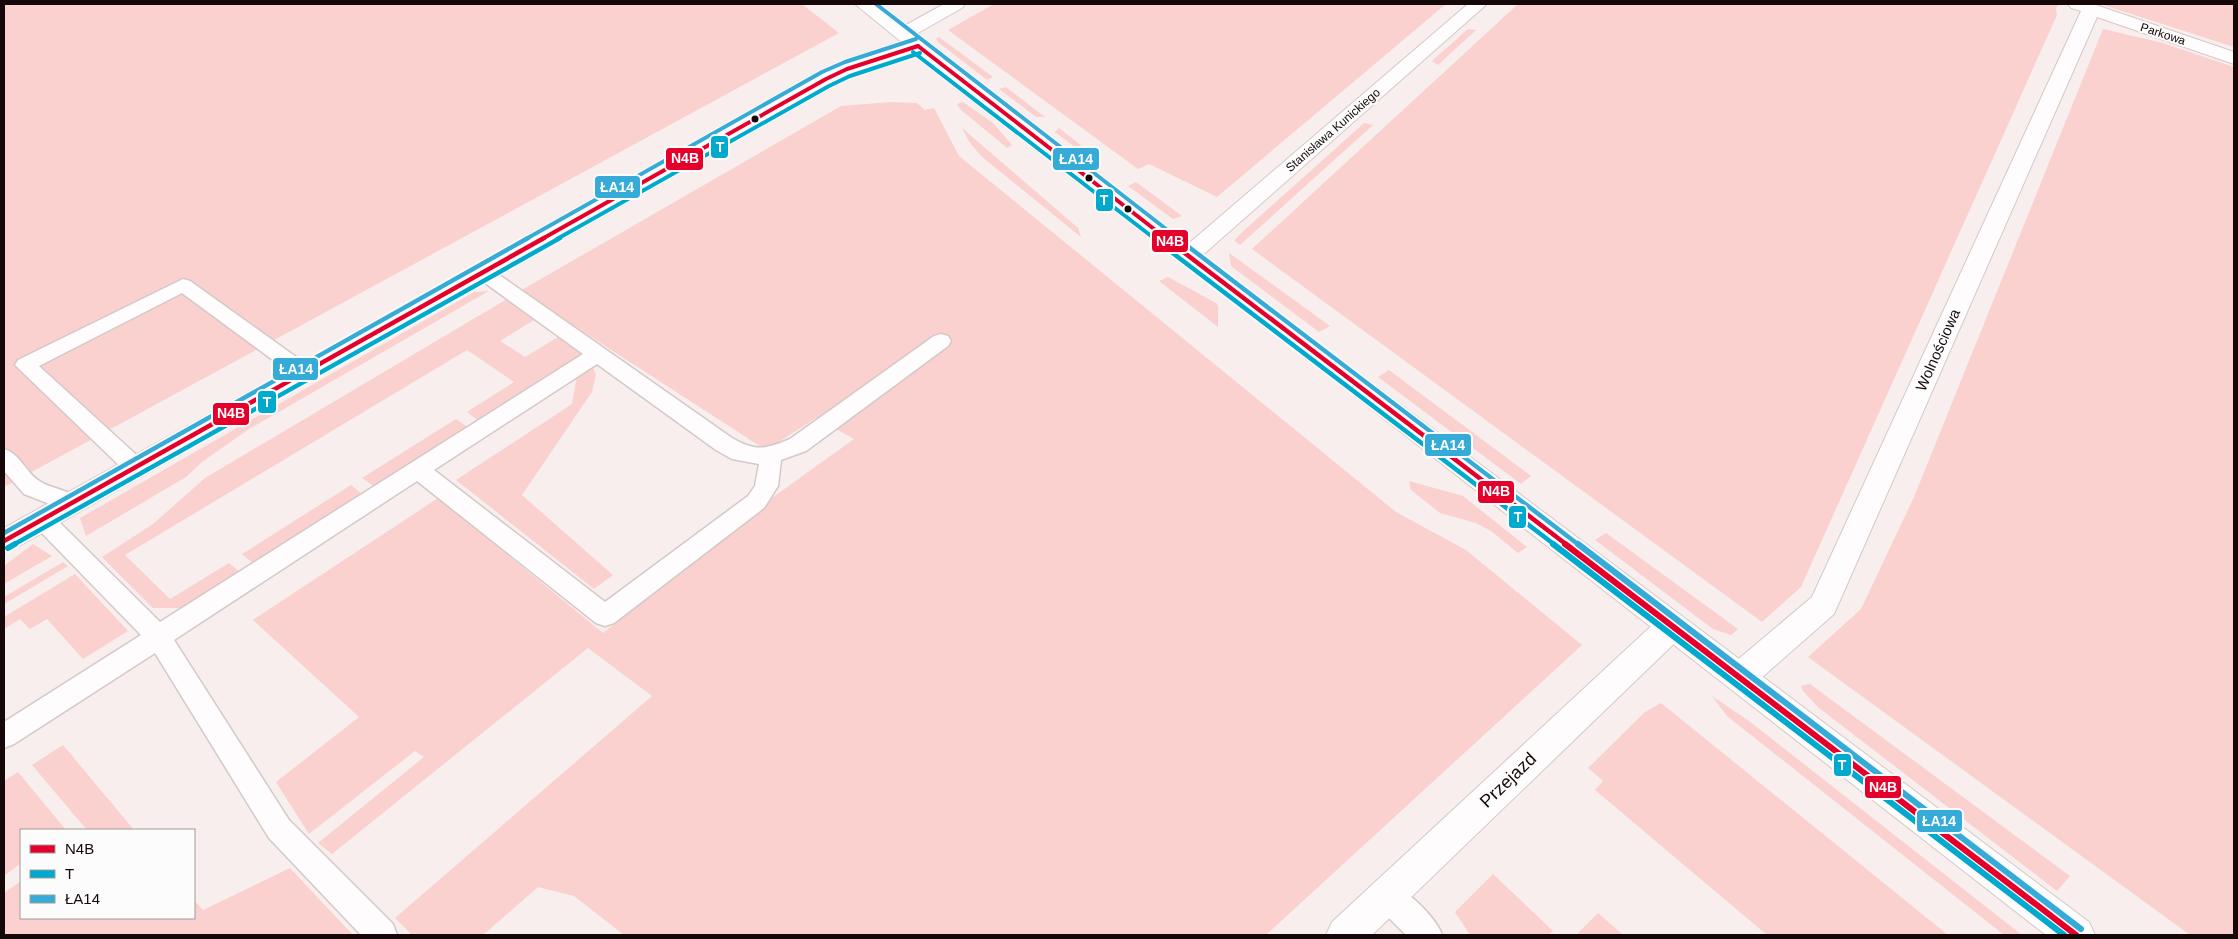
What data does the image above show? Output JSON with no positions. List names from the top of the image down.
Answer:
{
  "streets": {
    "street": [
      "Parkowa",
      "Stanisława Kunickiego",
      "Wolnościowa",
      "Przejazd"
    ]
  },
  "crossings": [
    ["Parkowa", "Wolnościowa"]
  ],
  "lines": ["transit line ŁA14", "transit line N4B", "transit line T"],
  "legend": ["N4B", "T", "ŁA14"]
}
